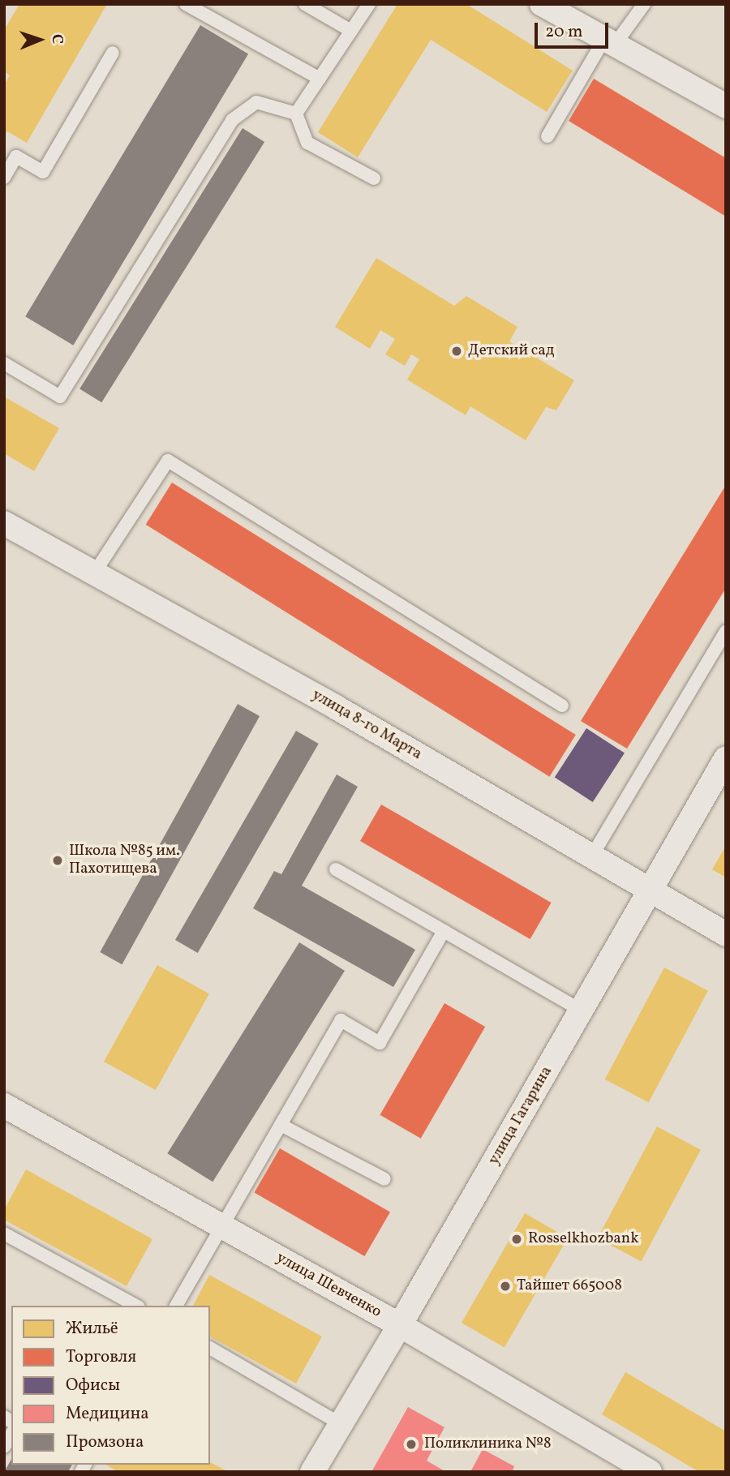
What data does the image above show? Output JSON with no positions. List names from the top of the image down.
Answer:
{
  "streets": {
    "street": ["улица 8-го Марта", "улица Гагарина", "улица Шевченко"]
  },
  "crossings": [
    ["улица 8-го Марта", "улица Гагарина"],
    ["улица Гагарина", "улица Шевченко"]
  ],
  "places": [
    "Детский сад",
    "Школа №85 им. Пахотищева",
    "Rosselkhozbank",
    "Тайшет 665008",
    "Поликлиника №8"
  ],
  "legend": [
    "Жильё",
    "Торговля",
    "Офисы",
    "Медицина",
    "Промзона"
  ],
  "scale_bar": "20 m",
  "north": "right"
}
